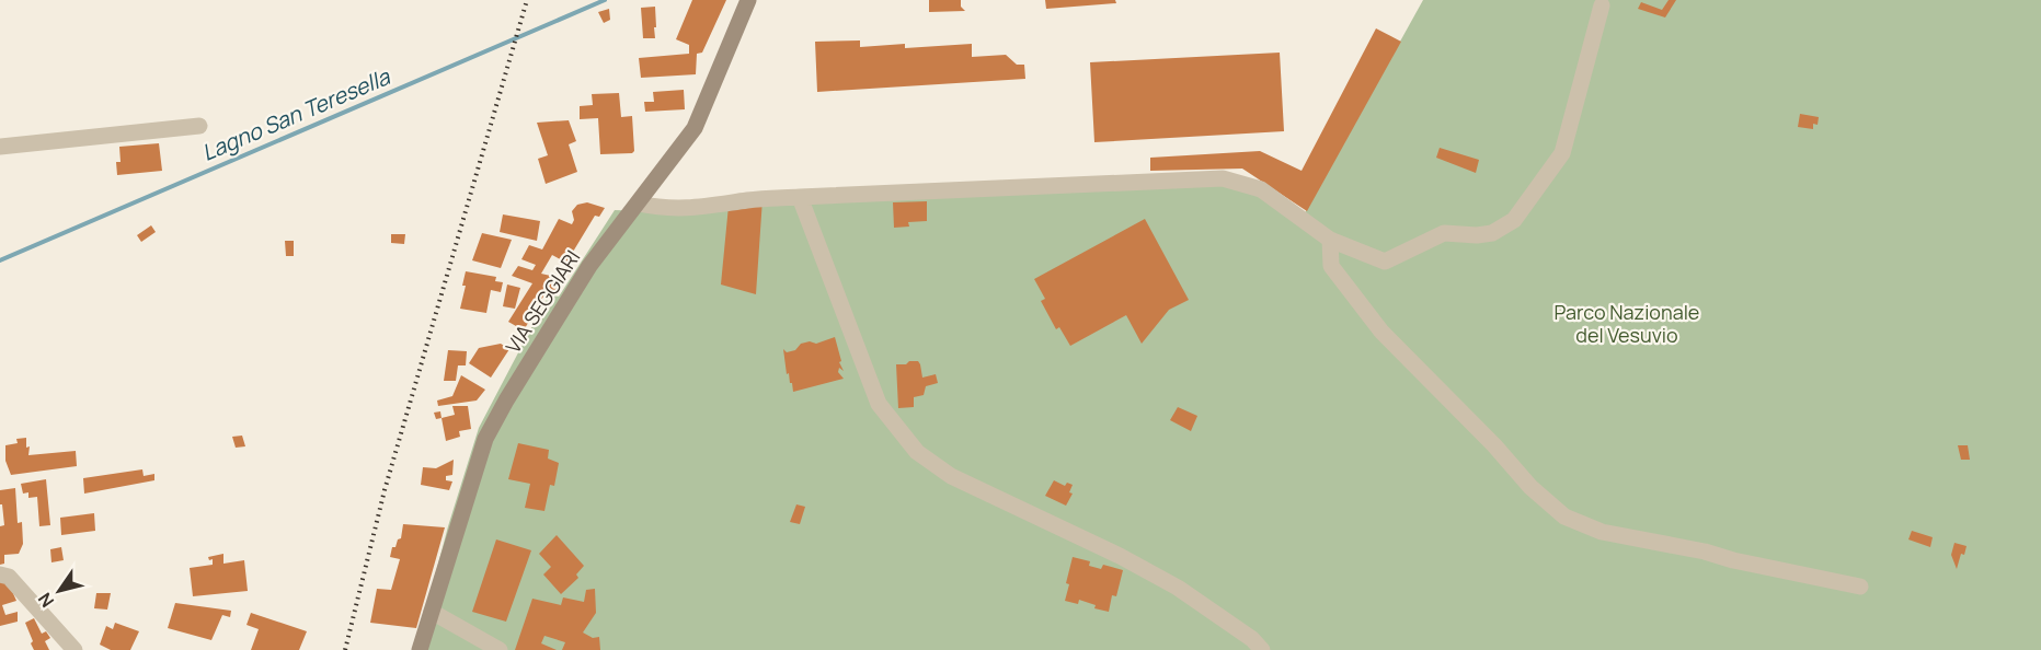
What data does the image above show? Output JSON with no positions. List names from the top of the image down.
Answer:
{
  "streets": {
    "main road": ["VIA SEGGIARI"]
  },
  "water": ["Lagno San Teresella"],
  "parks": ["Parco Nazionale del Vesuvio"],
  "north": "bottom left"
}
